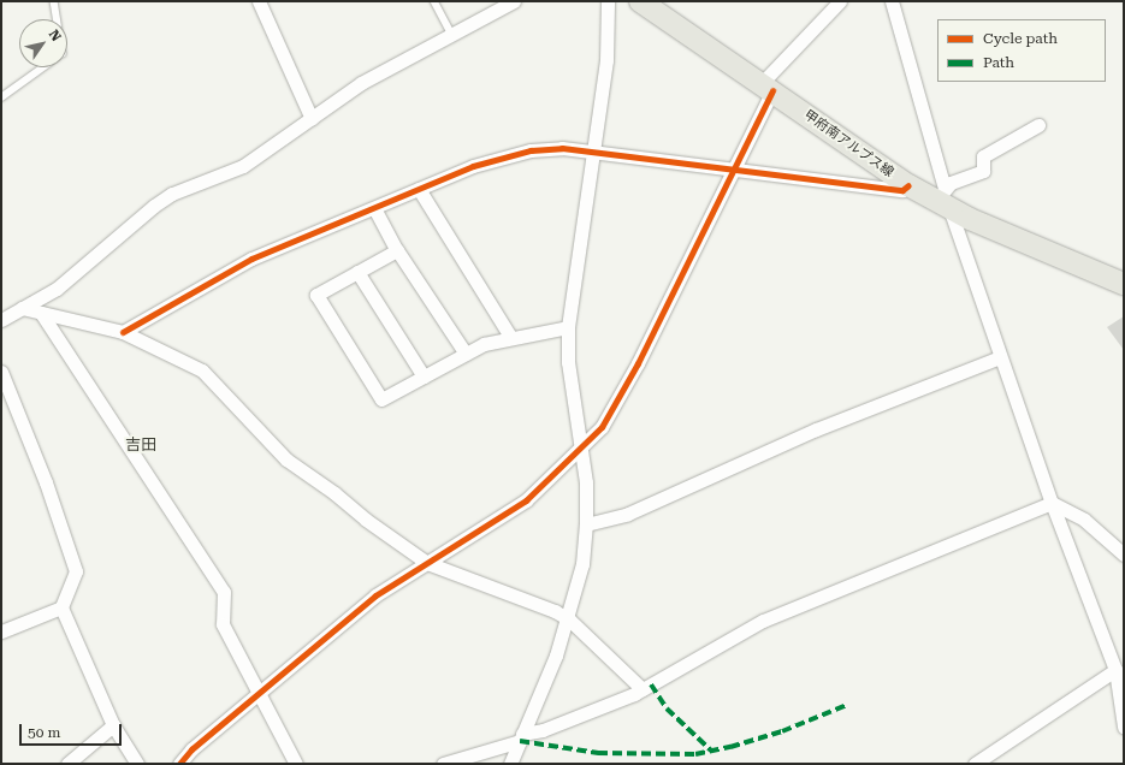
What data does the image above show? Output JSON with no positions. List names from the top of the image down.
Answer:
{
  "streets": {
    "main road": ["甲府南アルプス線"]
  },
  "districts": ["吉田"],
  "legend": ["Cycle path", "Path"],
  "scale_bar": "50 m",
  "north": "top right"
}
